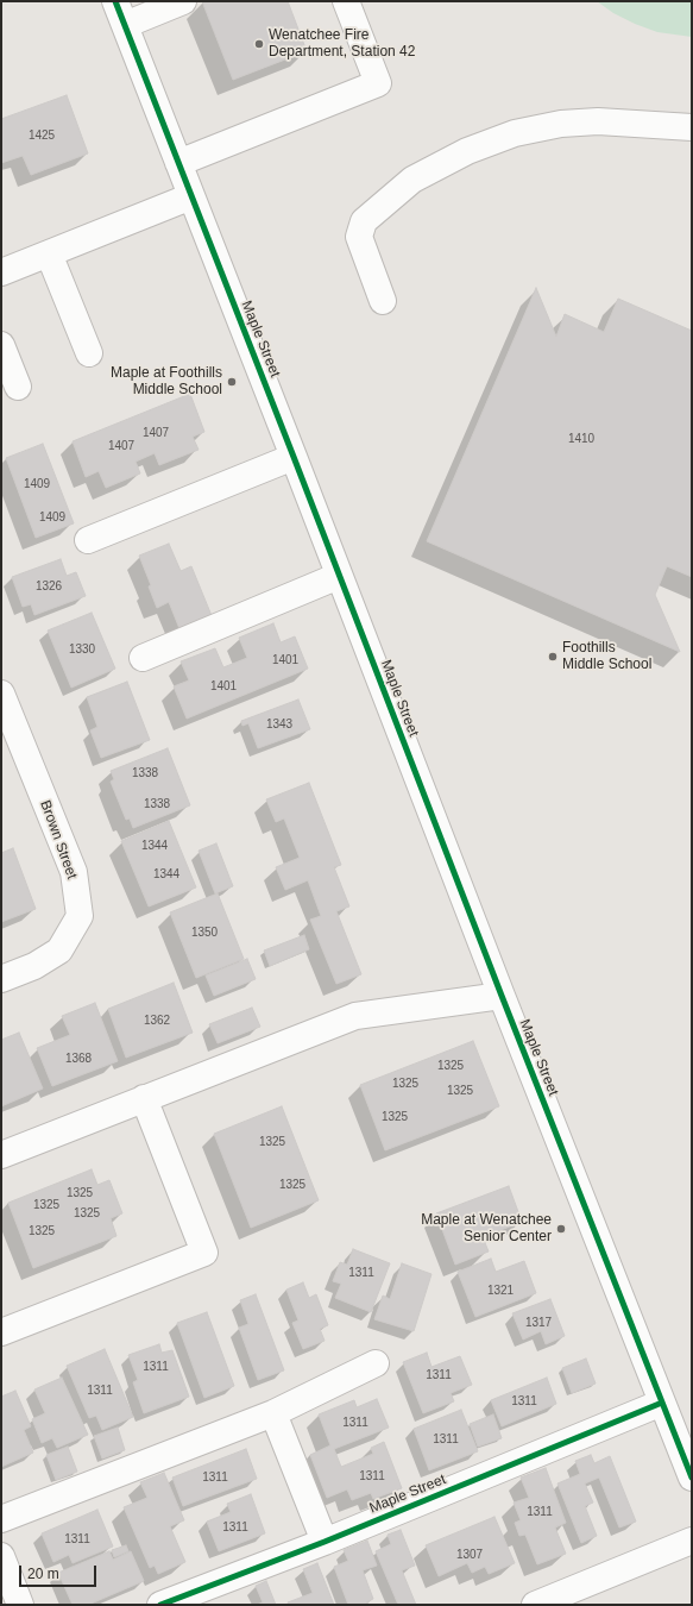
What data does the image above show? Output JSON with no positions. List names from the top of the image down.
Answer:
{
  "streets": {
    "street": ["Maple Street", "Brown Street"]
  },
  "places": [
    "Wenatchee Fire Department, Station 42",
    "Maple at Foothills Middle School",
    "Foothills Middle School",
    "Maple at Wenatchee Senior Center"
  ],
  "house_numbers": [
    "1425",
    "1407",
    "1410",
    "1407",
    "1409",
    "1409",
    "1326",
    "1330",
    "1401",
    "1401",
    "1343",
    "1338",
    "1338",
    "1344",
    "1344",
    "1350",
    "1362",
    "1368",
    "1325",
    "1325",
    "1325",
    "1325",
    "1325",
    "1325",
    "1325",
    "1325",
    "1325",
    "1325",
    "1311",
    "1321",
    "1317",
    "1311",
    "1311",
    "1311",
    "1311",
    "1311",
    "1311",
    "1311",
    "1311",
    "1311",
    "1311",
    "1311",
    "1307"
  ],
  "scale_bar": "20 m"
}
